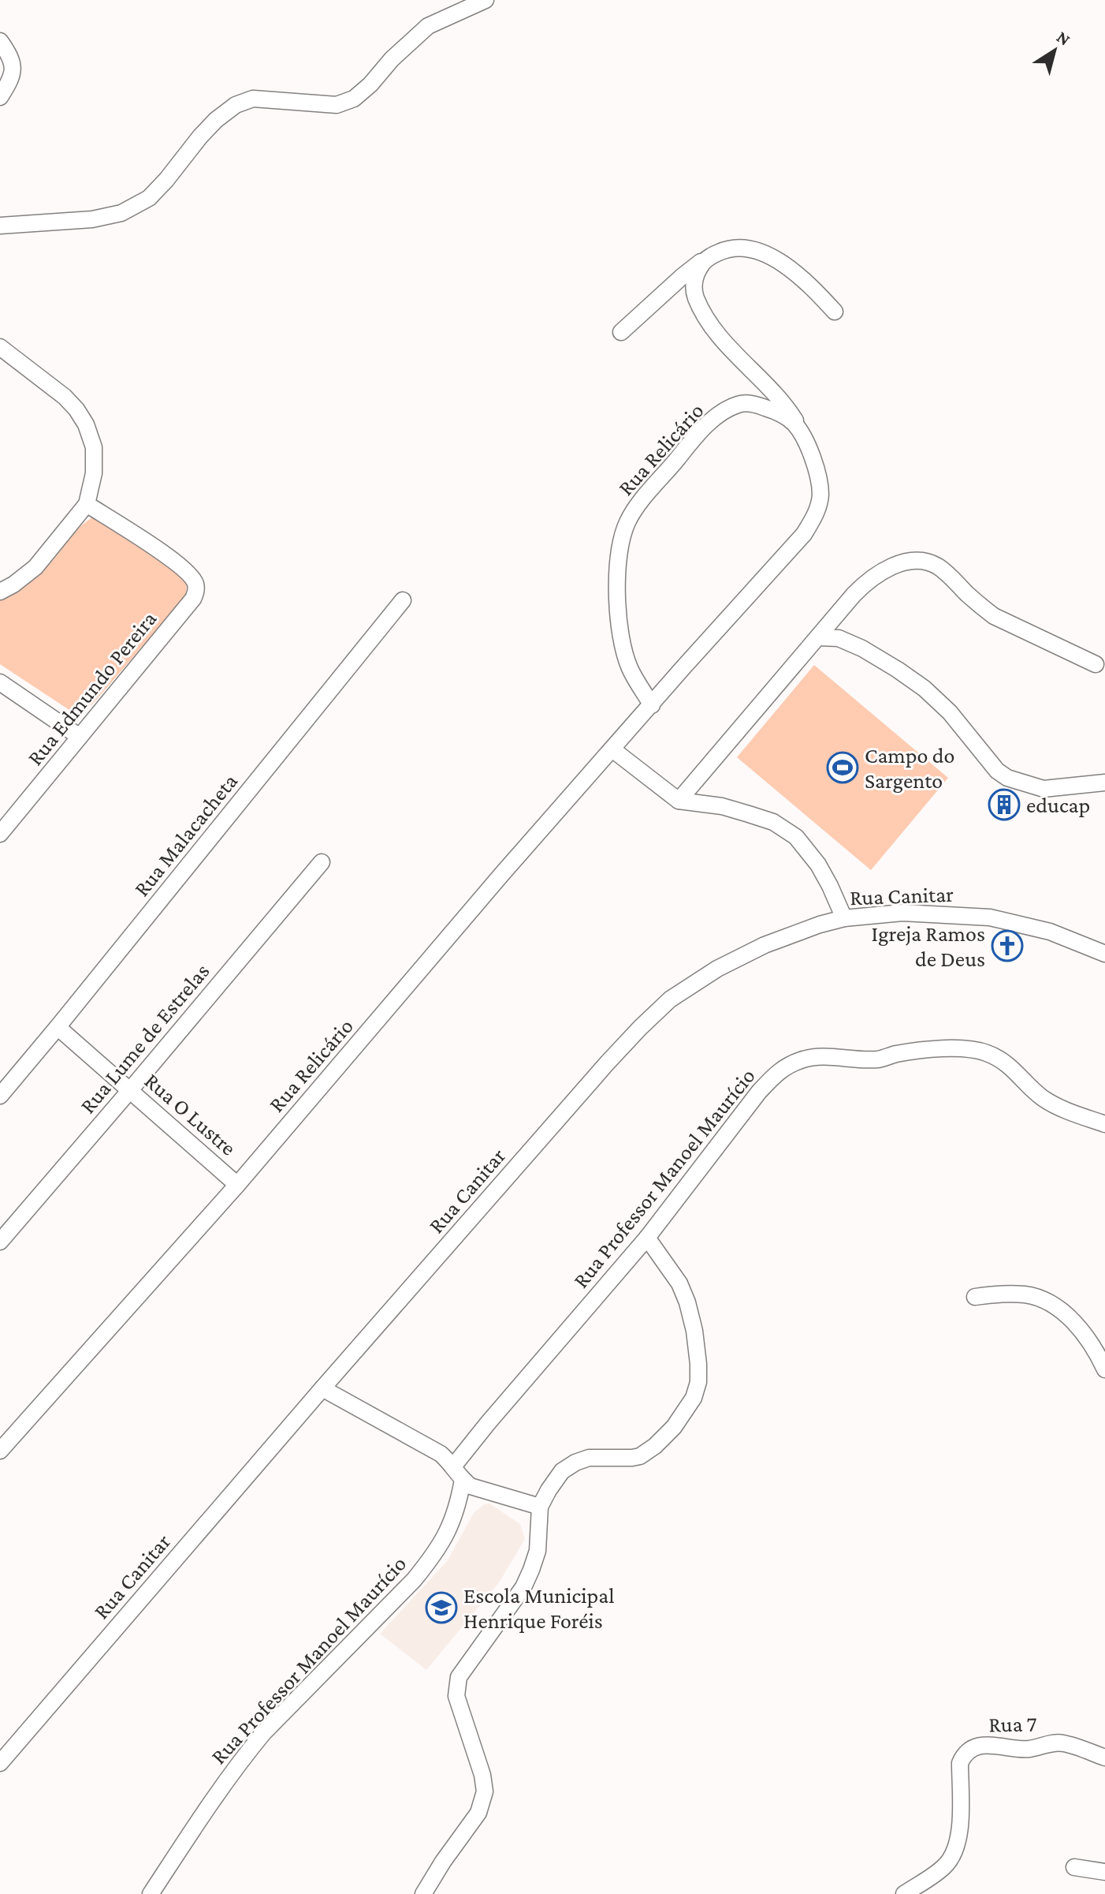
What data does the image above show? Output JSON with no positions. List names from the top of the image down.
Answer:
{
  "streets": {
    "street": [
      "Rua Relicário",
      "Rua Edmundo Pereira",
      "Rua Malacacheta",
      "Rua Canitar",
      "Rua Lume de Estrelas",
      "Rua O Lustre",
      "Rua Professor Manoel Maurício",
      "Rua 7"
    ]
  },
  "crossings": [
    ["Rua Relicário", "Rua O Lustre"],
    ["Rua Malacacheta", "Rua O Lustre"],
    ["Rua Lume de Estrelas", "Rua O Lustre"]
  ],
  "places": {
    "sports": ["Campo do Sargento"],
    "building": ["educap"],
    "church": ["Igreja Ramos de Deus"],
    "school or university": ["Escola Municipal Henrique Foréis"]
  },
  "north": "top right"
}
